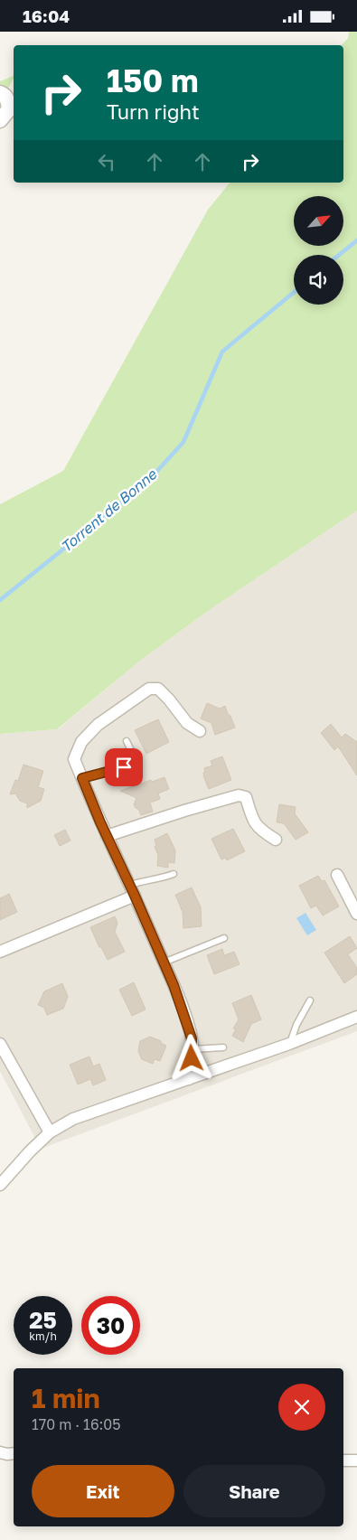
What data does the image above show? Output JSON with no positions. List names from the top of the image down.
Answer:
{
  "water": ["Torrent de Bonne"],
  "north": "top right",
  "page": {
    "status": "16:04",
    "turn": ["150 m", "Turn right"],
    "speed": "25 km/h",
    "limit": "30",
    "heading": ["1 min", "170 m · 16:05"],
    "buttons": ["Exit", "Share"]
  }
}
